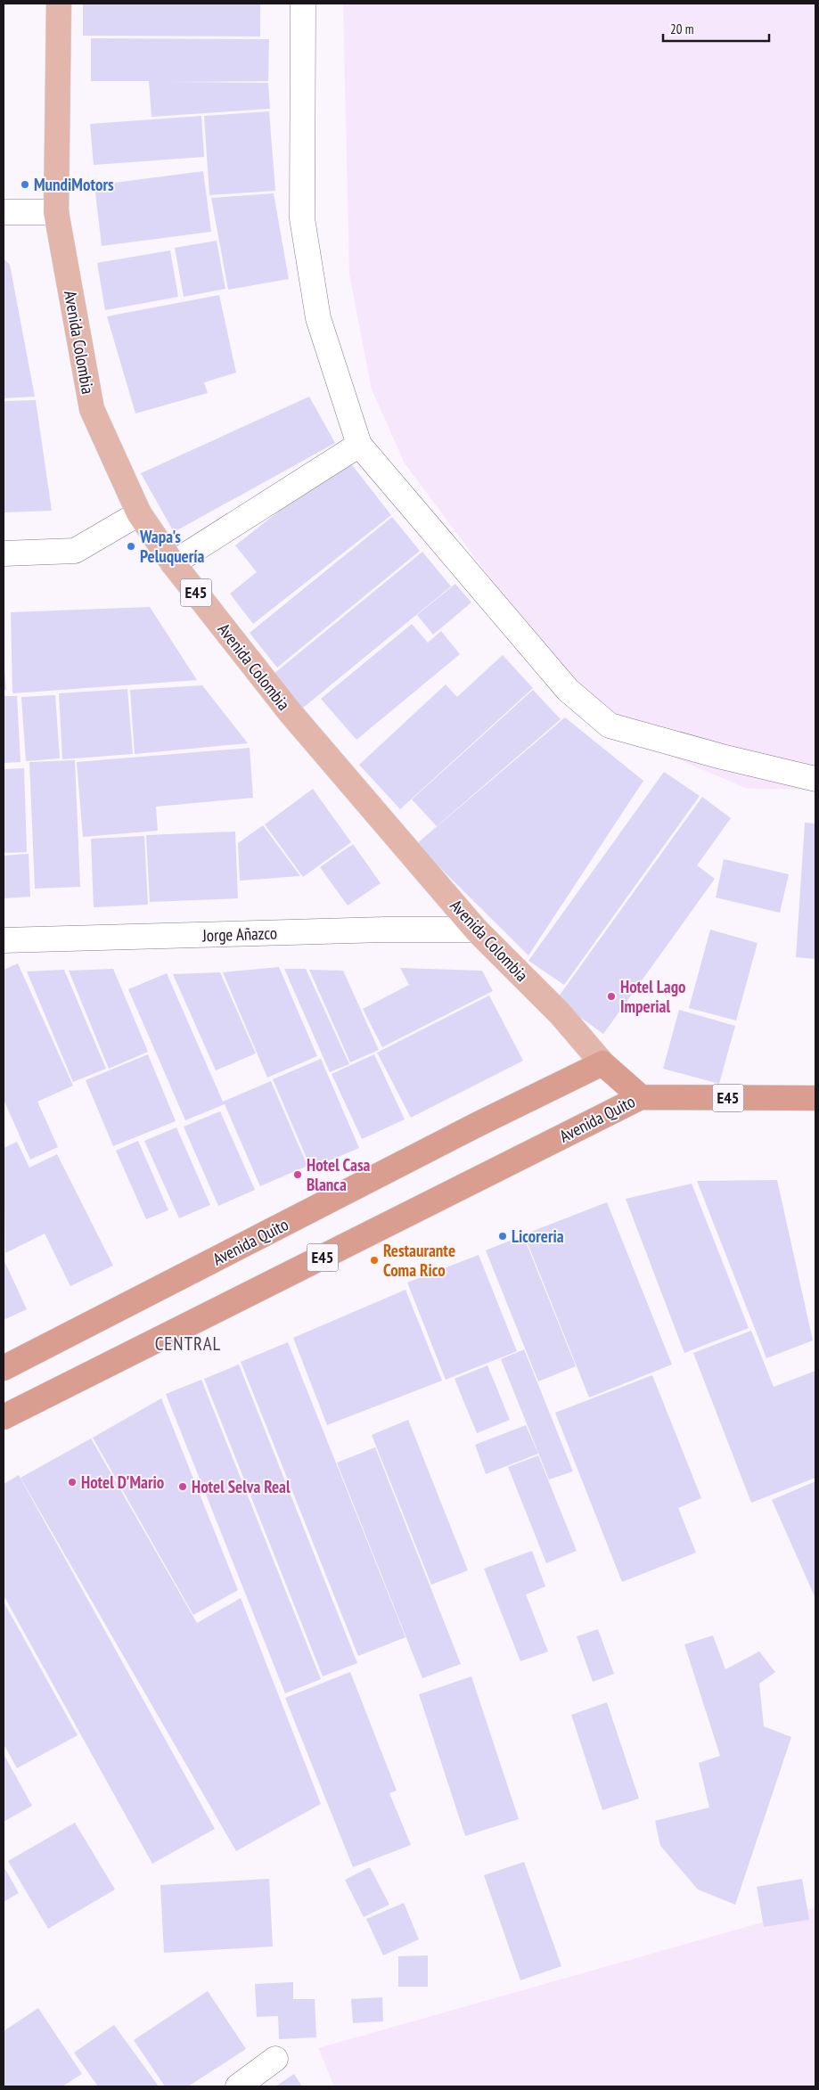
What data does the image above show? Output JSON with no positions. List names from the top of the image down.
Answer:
{
  "streets": {
    "highway": ["E45", "Avenida Quito"],
    "main road": ["Avenida Colombia"],
    "street": ["Jorge Añazco"]
  },
  "crossings": [
    ["Avenida Colombia", "Jorge Añazco"],
    ["Avenida Colombia", "Avenida Quito"],
    ["E45", "Avenida Quito"]
  ],
  "districts": ["CENTRAL"],
  "places": [
    "MundiMotors",
    "Wapa's Peluquería",
    "Hotel Lago Imperial",
    "Hotel Casa Blanca",
    "Licoreria",
    "Restaurante Coma Rico",
    "Hotel D'Mario",
    "Hotel Selva Real"
  ],
  "scale_bar": "20 m"
}
